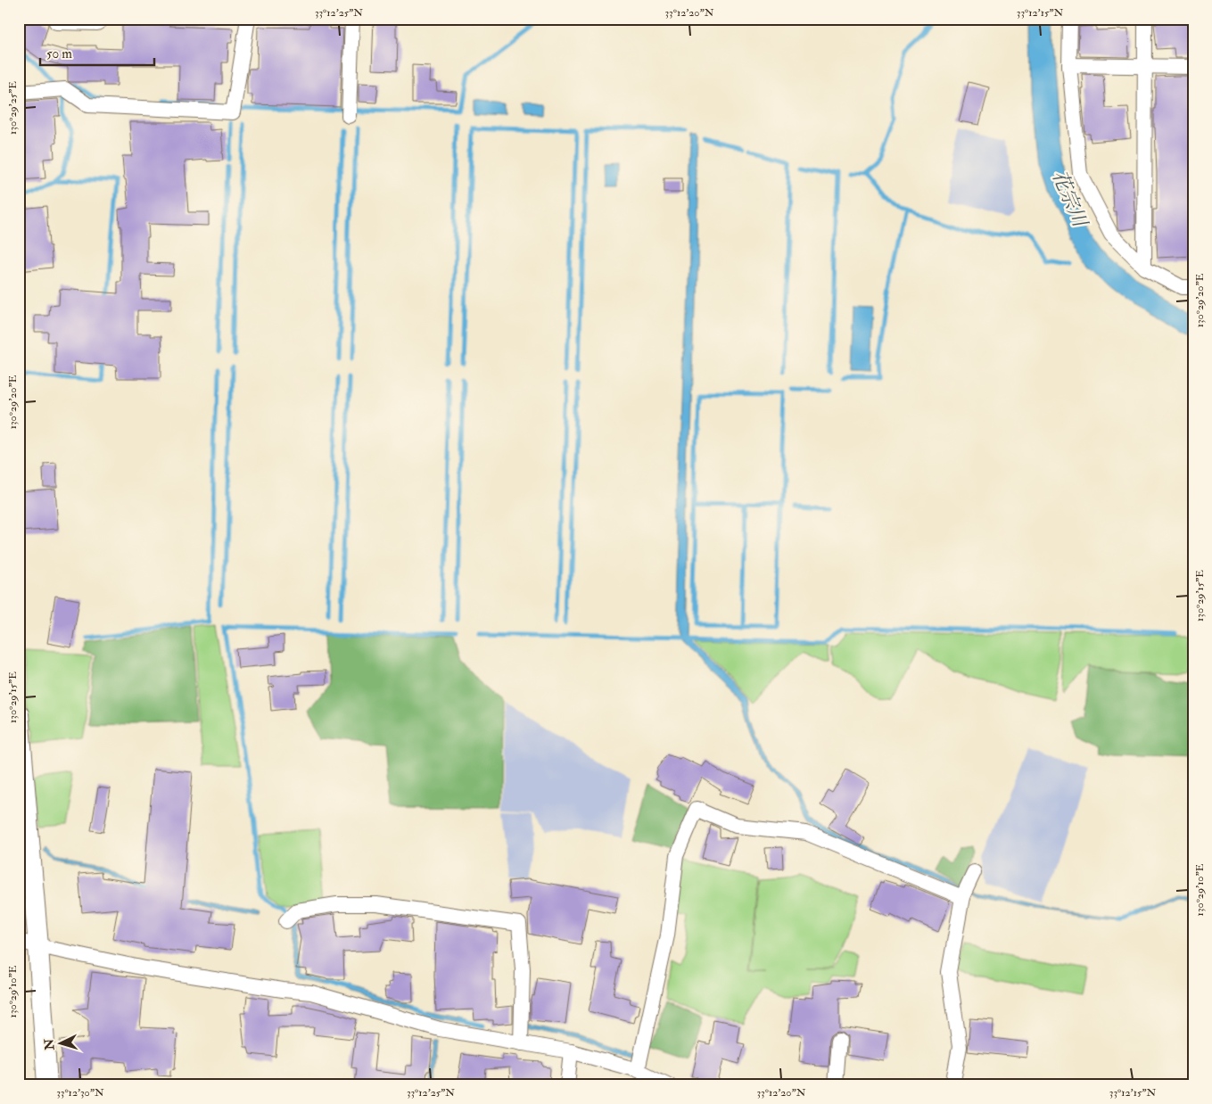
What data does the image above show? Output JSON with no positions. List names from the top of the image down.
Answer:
{
  "water": ["花宗川"],
  "scale_bar": "50 m",
  "north": "left",
  "coordinates": [
    "33°12'25\"N",
    "33°12'20\"N",
    "33°12'15\"N",
    "130°29'25\"E",
    "130°29'20\"E",
    "130°29'15\"E",
    "130°29'10\"E",
    "33°12'30\"N"
  ]
}
